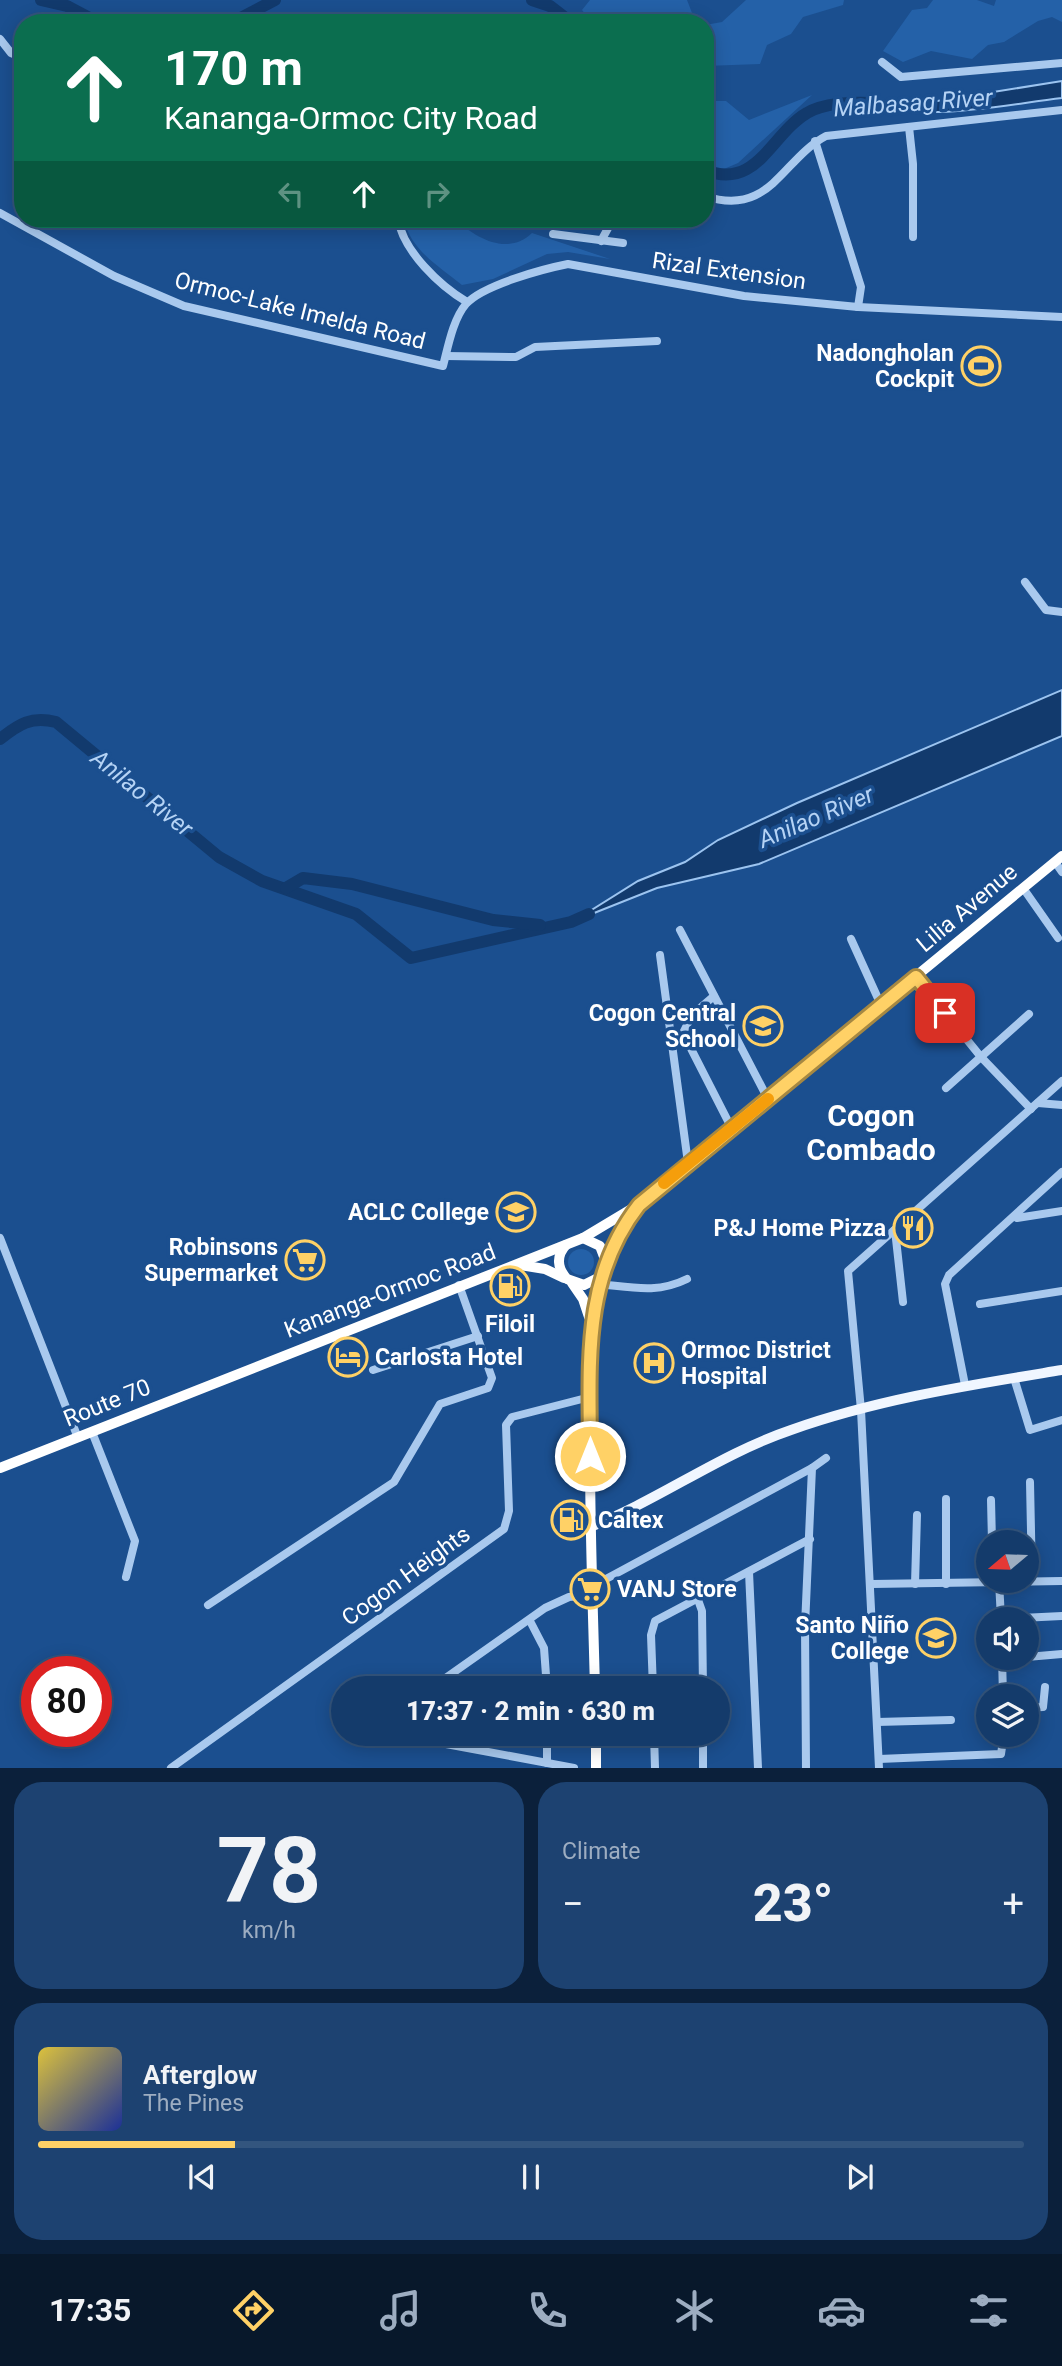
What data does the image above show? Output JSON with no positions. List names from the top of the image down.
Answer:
{
  "streets": {
    "highway": ["Lilia Avenue", "Kananga-Ormoc Road", "Route 70"],
    "street": ["Rizal Extension", "Ormoc-Lake Imelda Road", "Cogon Heights"]
  },
  "crossings": [
    ["Kananga-Ormoc Road", "Route 70"]
  ],
  "districts": ["Cogon Combado"],
  "water": ["Malbasag River", "Anilao River"],
  "places": {
    "sports": ["Nadongholan Cockpit"],
    "school or university": ["Cogon Central School", "ACLC College", "Santo Niño College"],
    "restaurant": ["P&J Home Pizza"],
    "supermarket": ["Robinsons Supermarket", "VANJ Store"],
    "fuel station": ["Filoil", "Caltex"],
    "hotel": ["Carlosta Hotel"],
    "hospital": ["Ormoc District Hospital"]
  },
  "north": "left",
  "page": {
    "turn": ["170 m", "Kananga-Ormoc City Road"],
    "limit": "80",
    "trip": "17:37 · 2 min · 630 m",
    "tile": [
      ["78", "km/h"],
      "Climate"
    ],
    "heat": ["−", "23°", "+"],
    "song": ["Afterglow", "The Pines"],
    "tabs": "17:35"
  }
}
